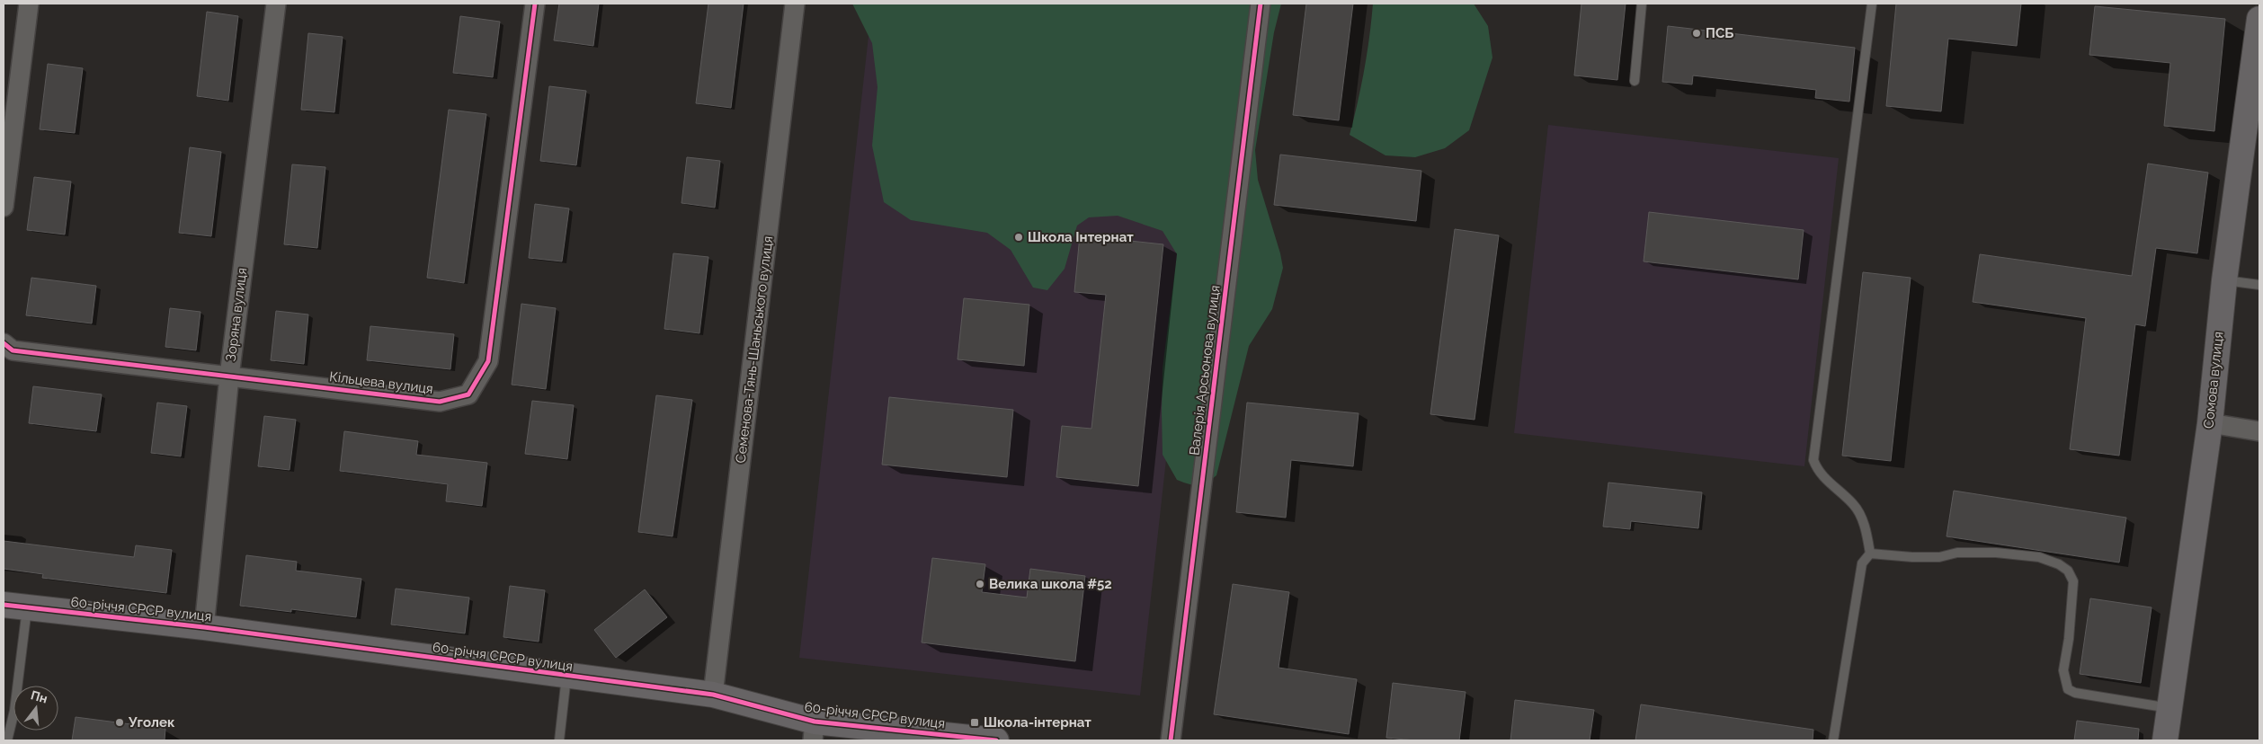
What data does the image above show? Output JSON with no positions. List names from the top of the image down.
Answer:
{
  "streets": {
    "street": [
      "Зоряна вулиця",
      "Семенова-Тянь-Шаньського вулиця",
      "Валерія Арсьонова вулиця",
      "Сомова вулиця",
      "Кільцева вулиця",
      "60-річчя СРСР вулиця"
    ]
  },
  "crossings": [
    ["Зоряна вулиця", "Кільцева вулиця"],
    ["Зоряна вулиця", "60-річчя СРСР вулиця"],
    ["Семенова-Тянь-Шаньського вулиця", "60-річчя СРСР вулиця"]
  ],
  "places": {
    "other": [
      "ПСБ",
      "Школа Інтернат",
      "Велика школа #52",
      "Уголек"
    ],
    "transit": ["Школа-інтернат"]
  },
  "north": "top"
}
